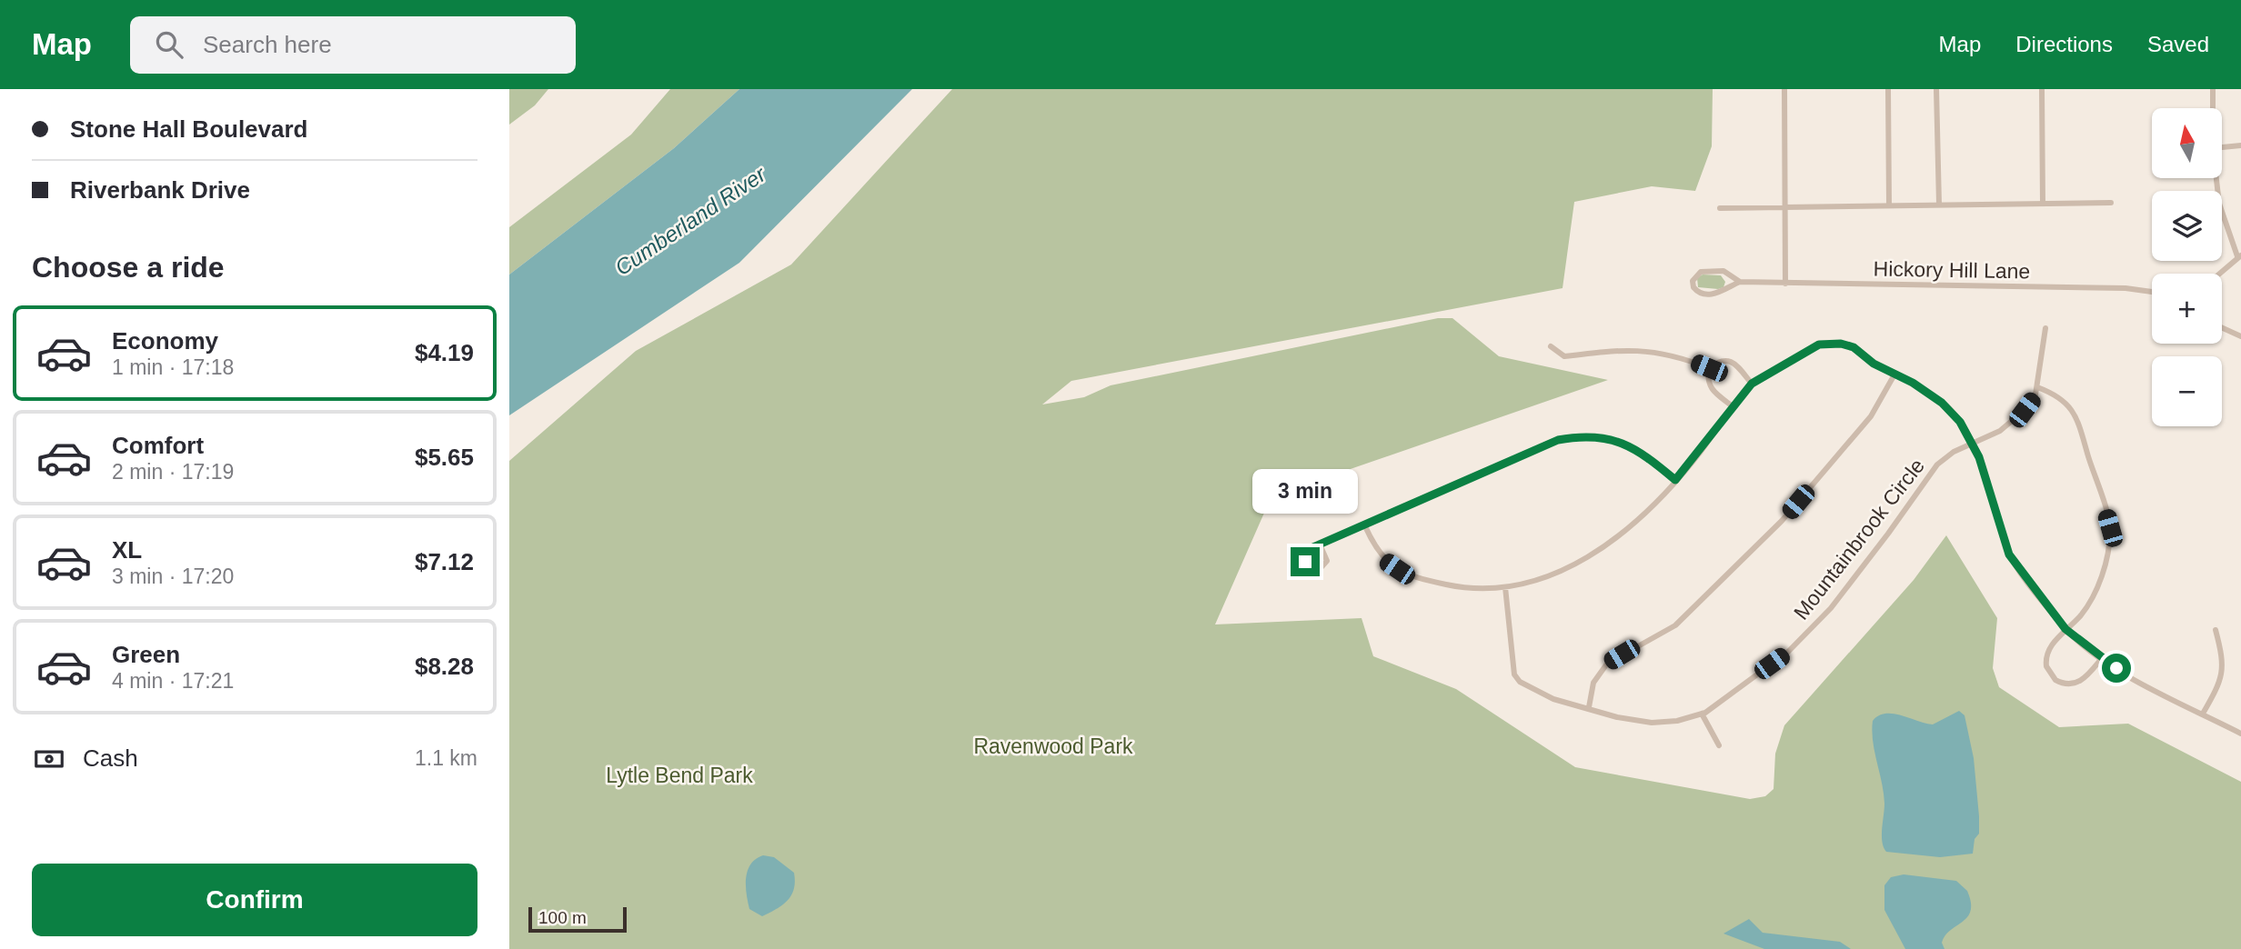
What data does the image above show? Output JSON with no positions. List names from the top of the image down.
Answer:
{
  "streets": {
    "street": ["Hickory Hill Lane", "Mountainbrook Circle"]
  },
  "water": ["Cumberland River"],
  "parks": ["Ravenwood Park", "Lytle Bend Park"],
  "scale_bar": "100 m",
  "north": "top",
  "page": {
    "header": "Map",
    "search": "Search here",
    "nav": ["Map", "Directions", "Saved"],
    "banner": ["Stone Hall Boulevard", "Riverbank Drive"],
    "map_buttons": ["+", "−"],
    "heading": "Choose a ride",
    "list": [
      {
        "name": "Economy",
        "note": "1 min · 17:18",
        "value": "$4.19"
      },
      {
        "name": "Comfort",
        "note": "2 min · 17:19",
        "value": "$5.65"
      },
      {
        "name": "XL",
        "note": "3 min · 17:20",
        "value": "$7.12"
      },
      {
        "name": "Green",
        "note": "4 min · 17:21",
        "value": "$8.28"
      }
    ],
    "bubble": "3 min",
    "pay": ["Cash", "1.1 km"],
    "buttons": "Confirm",
    "scale": "100 m"
  }
}
